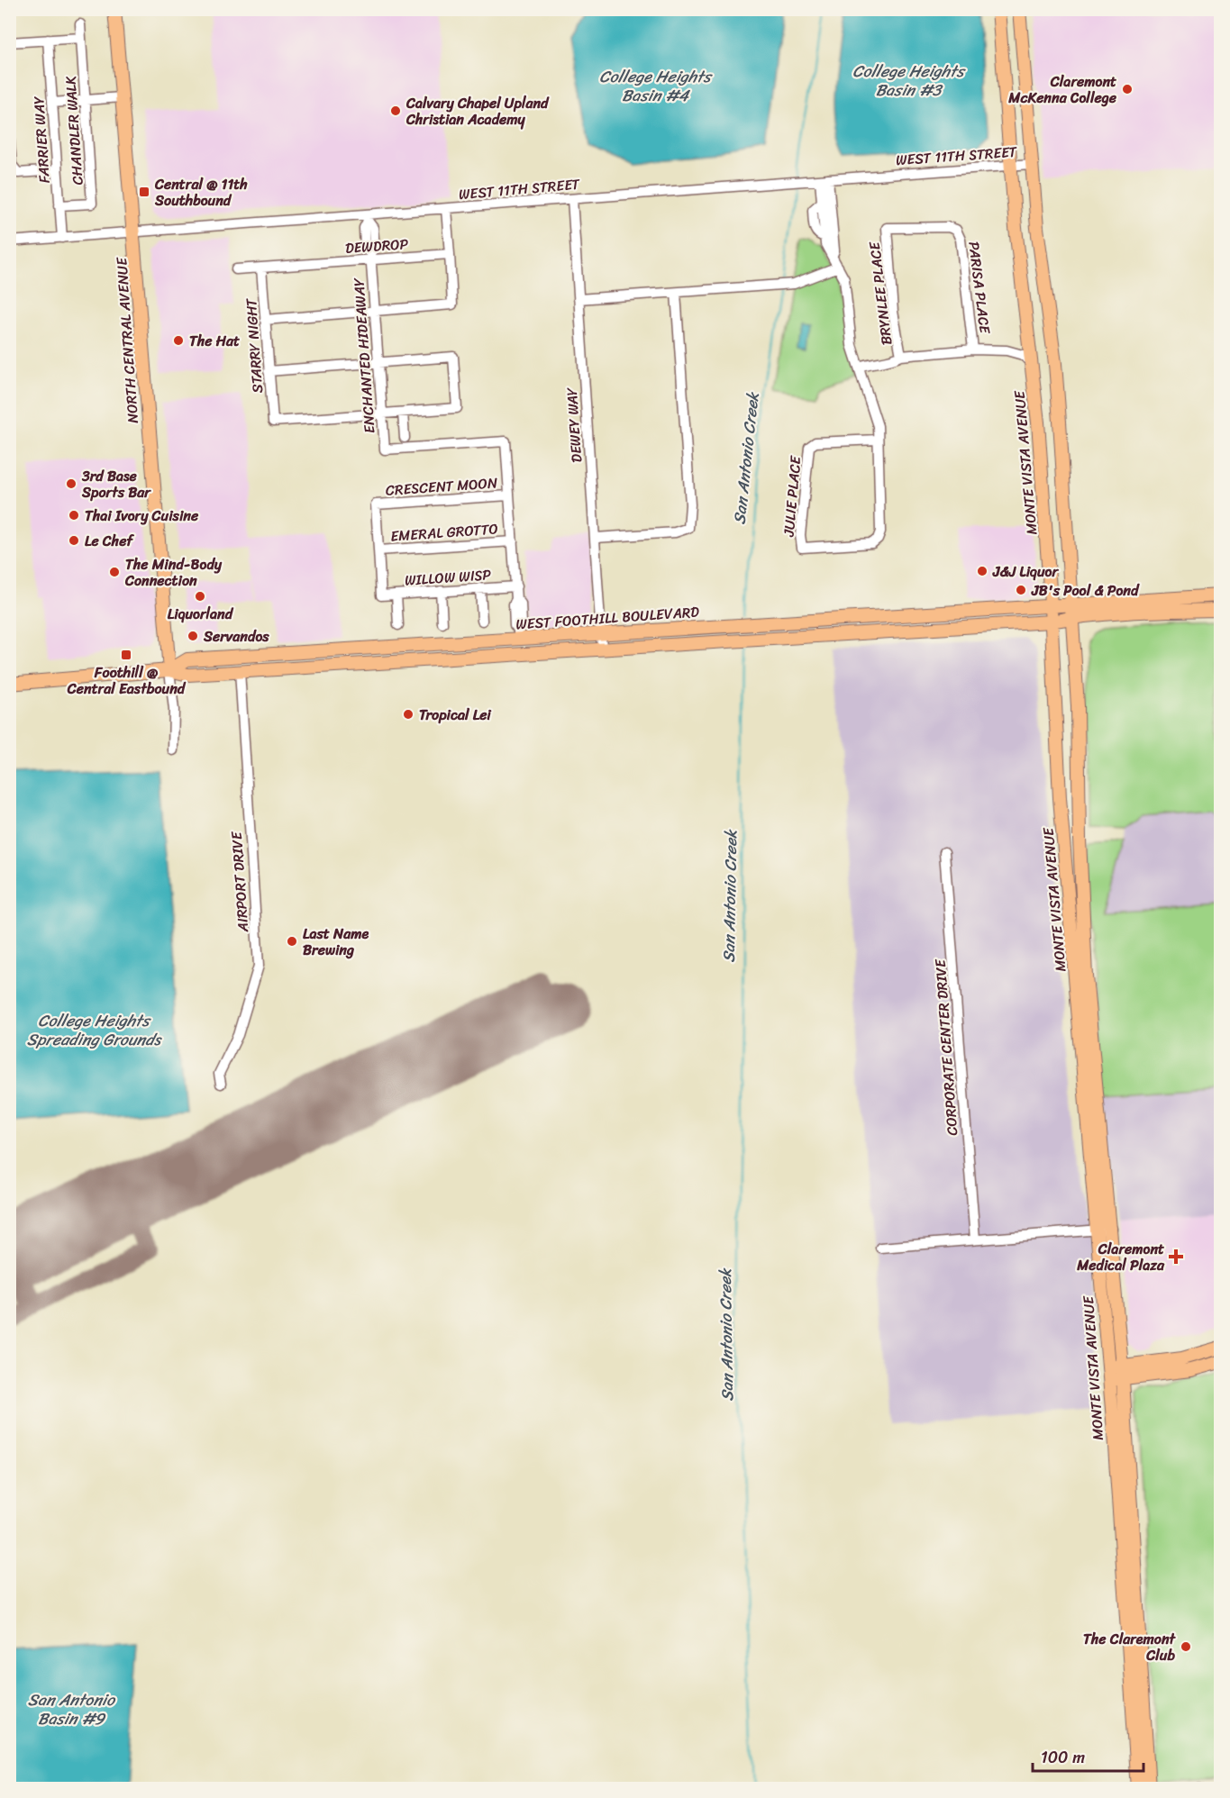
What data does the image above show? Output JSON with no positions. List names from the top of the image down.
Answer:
{
  "streets": {
    "main road": ["NORTH CENTRAL AVENUE", "MONTE VISTA AVENUE", "WEST FOOTHILL BOULEVARD"],
    "street": [
      "CHANDLER WALK",
      "FARRIER WAY",
      "WEST 11TH STREET",
      "DEWDROP",
      "PARISA PLACE",
      "BRYNLEE PLACE",
      "STARRY NIGHT",
      "ENCHANTED HIDEAWAY",
      "DEWEY WAY",
      "CRESCENT MOON",
      "JULIE PLACE",
      "EMERAL GROTTO",
      "WILLOW WISP",
      "AIRPORT DRIVE",
      "CORPORATE CENTER DRIVE"
    ]
  },
  "crossings": [
    ["CHANDLER WALK", "FARRIER WAY"],
    ["FARRIER WAY", "WEST 11TH STREET"],
    ["WEST 11TH STREET", "NORTH CENTRAL AVENUE"],
    ["WEST 11TH STREET", "ENCHANTED HIDEAWAY"],
    ["WEST 11TH STREET", "DEWEY WAY"],
    ["WEST 11TH STREET", "MONTE VISTA AVENUE"],
    ["DEWDROP", "STARRY NIGHT"],
    ["DEWDROP", "ENCHANTED HIDEAWAY"],
    ["PARISA PLACE", "BRYNLEE PLACE"],
    ["NORTH CENTRAL AVENUE", "WEST FOOTHILL BOULEVARD"],
    ["STARRY NIGHT", "ENCHANTED HIDEAWAY"],
    ["ENCHANTED HIDEAWAY", "CRESCENT MOON"],
    ["DEWEY WAY", "WEST FOOTHILL BOULEVARD"],
    ["MONTE VISTA AVENUE", "WEST FOOTHILL BOULEVARD"],
    ["CRESCENT MOON", "EMERAL GROTTO"],
    ["CRESCENT MOON", "WILLOW WISP"],
    ["EMERAL GROTTO", "WILLOW WISP"],
    ["WEST FOOTHILL BOULEVARD", "AIRPORT DRIVE"]
  ],
  "water": [
    "College Heights Basin #3",
    "College Heights Basin #4",
    "San Antonio Creek",
    "College Heights Spreading Grounds",
    "San Antonio Basin #9"
  ],
  "places": {
    "other": [
      "Claremont McKenna College",
      "Calvary Chapel Upland Christian Academy",
      "The Hat",
      "3rd Base Sports Bar",
      "Thai Ivory Cuisine",
      "Le Chef",
      "J&J Liquor",
      "The Mind-Body Connection",
      "JB's Pool & Pond",
      "Liquorland",
      "Servandos",
      "Tropical Lei",
      "Last Name Brewing",
      "The Claremont Club"
    ],
    "transit": ["Central @ 11th Southbound", "Foothill @ Central Eastbound"],
    "health": ["Claremont Medical Plaza"]
  },
  "scale_bar": "100 m"
}
